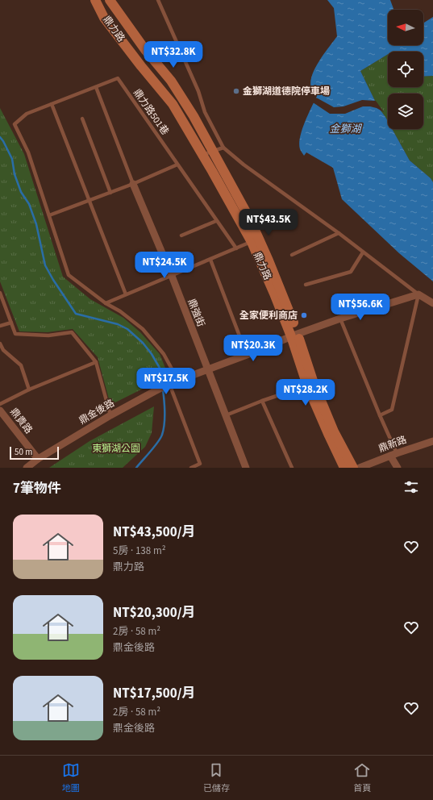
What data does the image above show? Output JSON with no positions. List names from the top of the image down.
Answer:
{
  "streets": {
    "street": [
      "鼎力路",
      "鼎強街",
      "鼎金後路",
      "鼎貴路",
      "鼎新路"
    ],
    "lane": ["鼎力路501巷"]
  },
  "crossings": [
    ["鼎力路", "鼎金後路"],
    ["鼎強街", "鼎金後路"],
    ["鼎金後路", "鼎貴路"]
  ],
  "water": ["金獅湖"],
  "parks": ["東獅湖公園"],
  "places": ["金獅湖道德院停車場", "全家便利商店"],
  "scale_bar": "50 m",
  "north": "left",
  "page": {
    "price": [
      "NT$32.8K",
      "NT$43.5K",
      "NT$24.5K",
      "NT$56.6K",
      "NT$20.3K",
      "NT$17.5K",
      "NT$28.2K"
    ],
    "scale": "50 m",
    "heading": "7筆物件",
    "list": [
      {
        "name": "NT$43,500/月",
        "note": "5房 · 138 m² · 鼎力路"
      },
      {
        "name": "NT$20,300/月",
        "note": "2房 · 58 m² · 鼎金後路"
      },
      {
        "name": "NT$17,500/月",
        "note": "2房 · 58 m² · 鼎金後路"
      }
    ],
    "tabs": ["地圖", "已儲存", "首頁"]
  }
}
